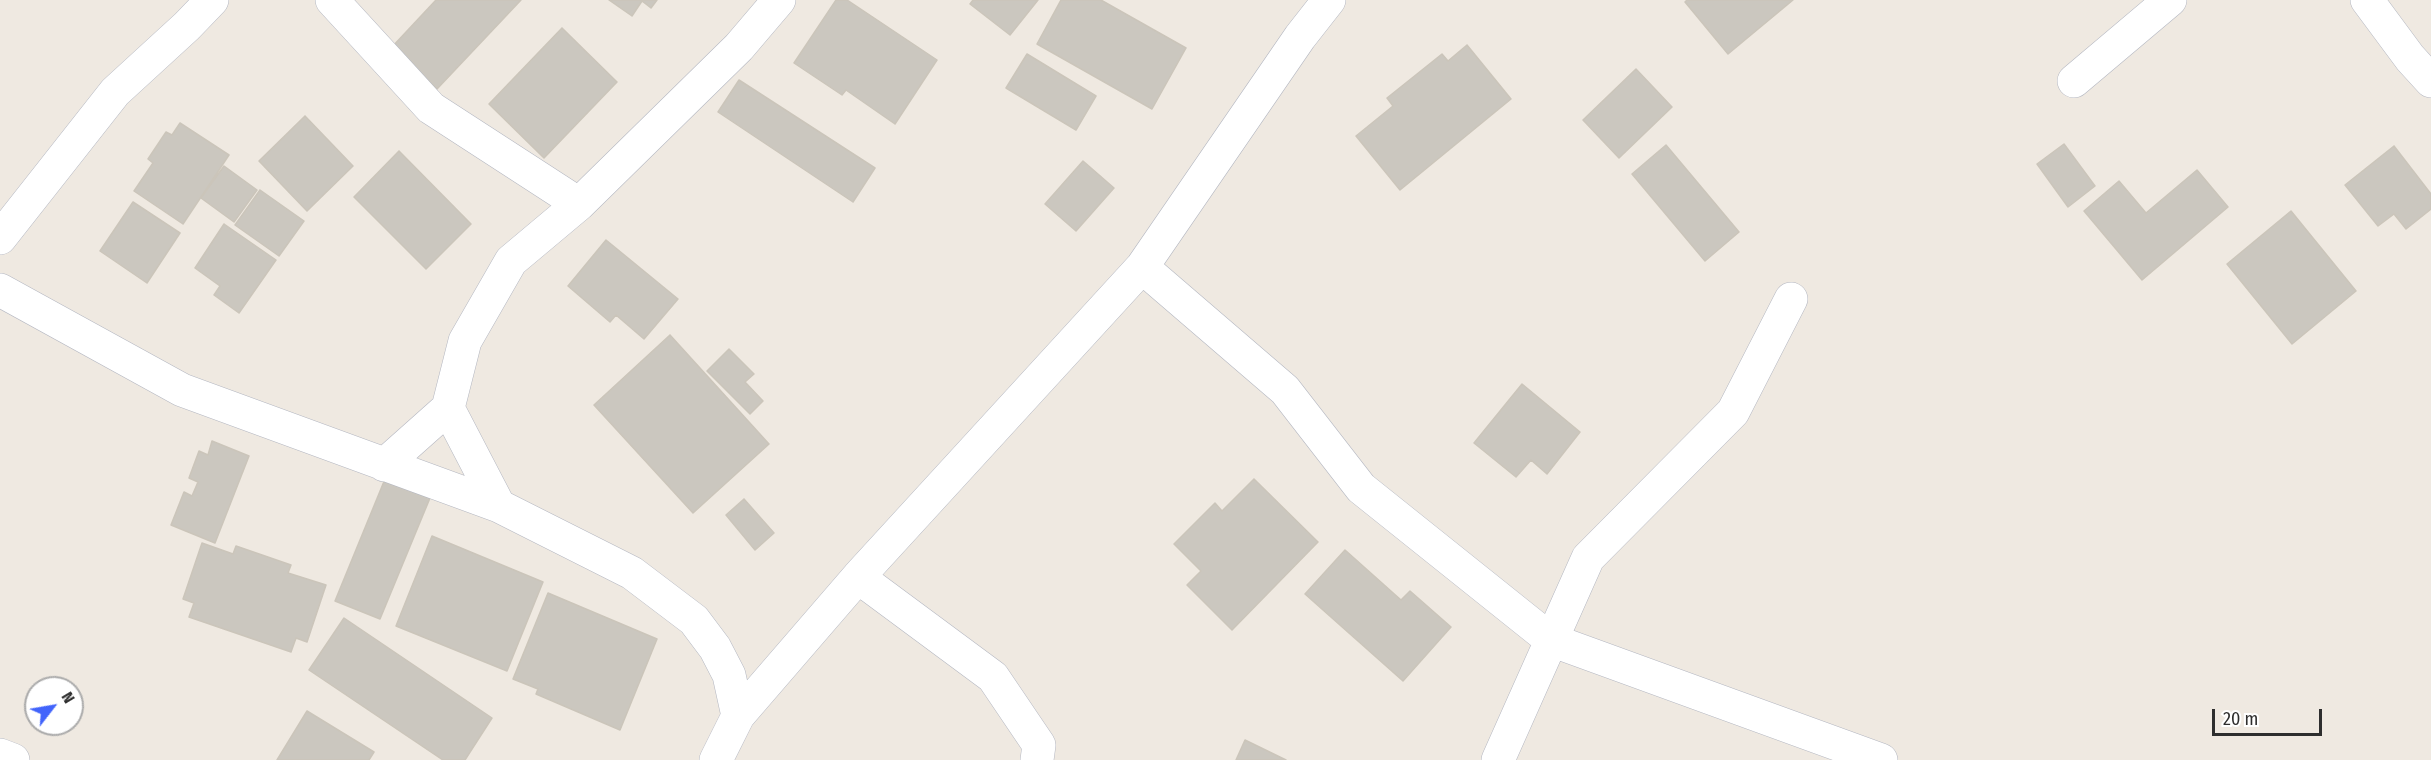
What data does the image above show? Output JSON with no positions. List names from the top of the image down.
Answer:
{
  "scale_bar": "20 m",
  "north": "top right"
}
